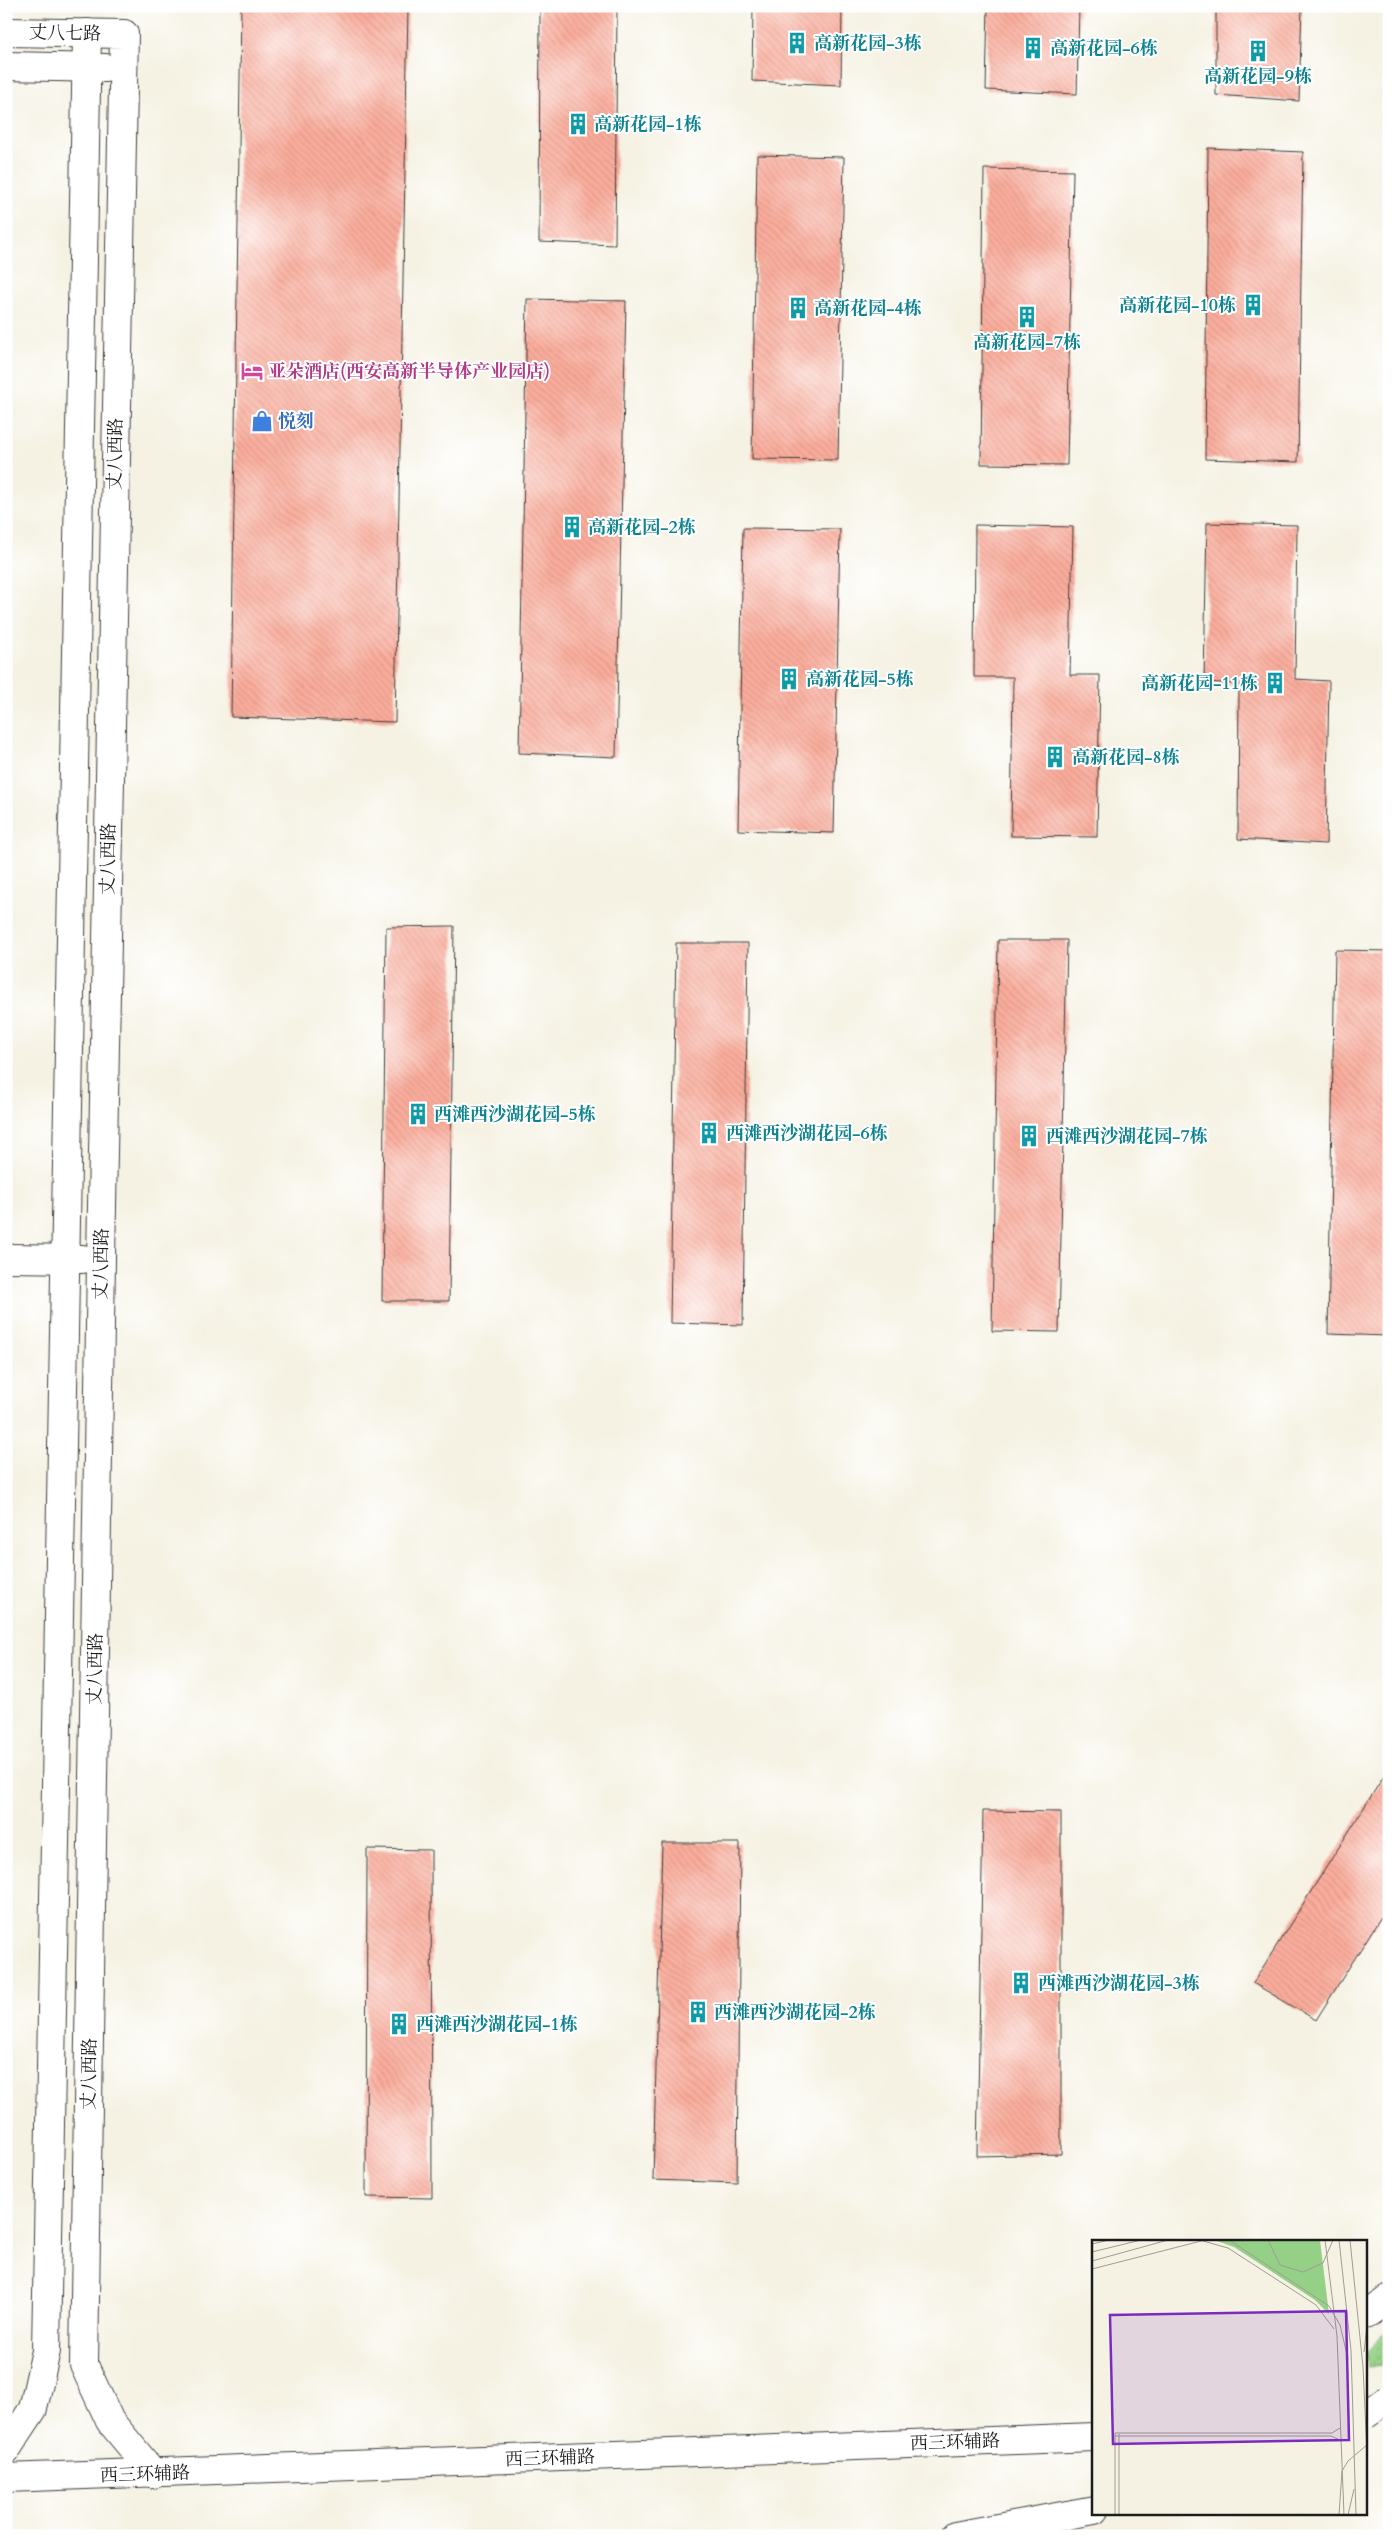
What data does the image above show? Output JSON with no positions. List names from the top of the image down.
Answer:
{
  "streets": {
    "main road": ["丈八七路", "丈八西路", "西三环辅路"]
  },
  "crossings": [
    ["丈八七路", "丈八西路"],
    ["丈八西路", "西三环辅路"]
  ],
  "places": {
    "building": [
      "高新花园-3栋",
      "高新花园-6栋",
      "高新花园-9栋",
      "高新花园-1栋",
      "高新花园-10栋",
      "高新花园-4栋",
      "高新花园-7栋",
      "高新花园-2栋",
      "高新花园-5栋",
      "高新花园-11栋",
      "高新花园-8栋",
      "西滩西沙湖花园-5栋",
      "西滩西沙湖花园-6栋",
      "西滩西沙湖花园-7栋",
      "西滩西沙湖花园-3栋",
      "西滩西沙湖花园-2栋",
      "西滩西沙湖花园-1栋"
    ],
    "hotel": ["亚朵酒店(西安高新半导体产业园店)"],
    "shop": ["悦刻"]
  }
}
